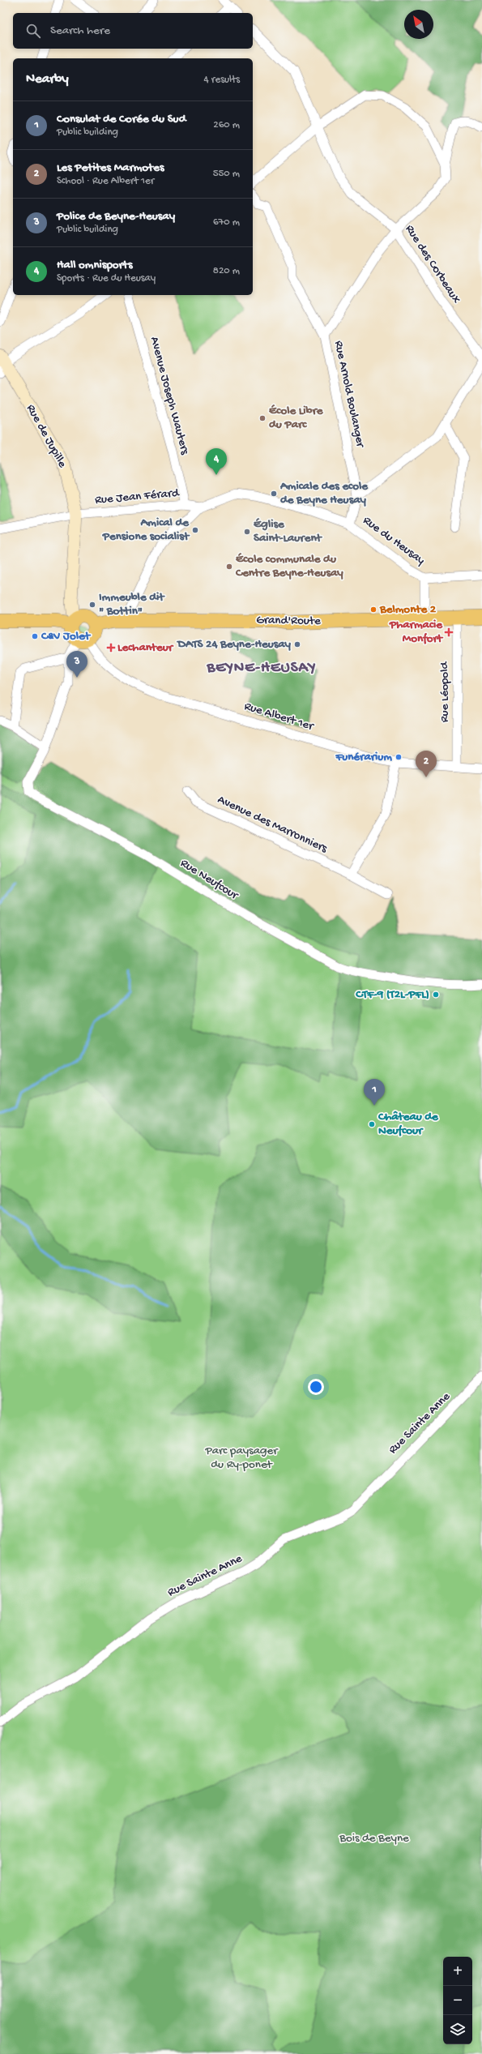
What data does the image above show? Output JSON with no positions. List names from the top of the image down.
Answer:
{
  "streets": {
    "main road": ["Grand'Route"],
    "street": [
      "Rue des Corbeaux",
      "Rue Arnold Boulanger",
      "Avenue Joseph Wauters",
      "Rue de Jupille",
      "Rue Jean Férard",
      "Rue du Heusay",
      "Rue Léopold",
      "Rue Albert 1er",
      "Avenue des Marronniers",
      "Rue Neufcour",
      "Rue Sainte Anne"
    ]
  },
  "crossings": [
    ["Rue des Corbeaux", "Rue Arnold Boulanger"],
    ["Rue Arnold Boulanger", "Rue du Heusay"],
    ["Avenue Joseph Wauters", "Rue Jean Férard"],
    ["Rue de Jupille", "Rue Jean Férard"],
    ["Rue de Jupille", "Rue Albert 1er"],
    ["Rue Jean Férard", "Rue du Heusay"],
    ["Rue du Heusay", "Grand'Route"],
    ["Grand'Route", "Rue Léopold"],
    ["Rue Léopold", "Rue Albert 1er"]
  ],
  "districts": ["BEYNE-HEUSAY"],
  "parks": ["Parc paysager du Ry-ponet", "Bois de Beyne"],
  "places": {
    "other": [
      "École Libre du Parc",
      "Amicale des ecole de Beyne Heusay",
      "Amical de Pensione socialist",
      "Église Saint-Laurent",
      "École communale du Centre Beyne-Heusay",
      "Immeuble dit \" Bottin\"",
      "Belmonte 2",
      "C&V Jolet",
      "DATS 24 Beyne-Heusay",
      "Funérarium",
      "CTF-9 (T2L-PFL)",
      "Château de Neufcour"
    ],
    "health": ["Pharmacie Monfort", "Lechanteur"]
  },
  "north": "top left",
  "page": {
    "search": "Search here",
    "heading": ["Nearby", "4 results"],
    "list": [
      {
        "mark": "1",
        "name": "Consulat de Corée du Sud",
        "note": "Public building",
        "value": "260 m"
      },
      {
        "mark": "2",
        "name": "Les Petites Marmotes",
        "note": "School · Rue Albert 1er",
        "value": "550 m"
      },
      {
        "mark": "3",
        "name": "Police de Beyne-Heusay",
        "note": "Public building",
        "value": "670 m"
      },
      {
        "mark": "4",
        "name": "Hall omnisports",
        "note": "Sports · Rue du Heusay",
        "value": "820 m"
      }
    ],
    "pins": [
      "4",
      "3",
      "2",
      "1"
    ],
    "map_buttons": ["+", "−"]
  }
}
